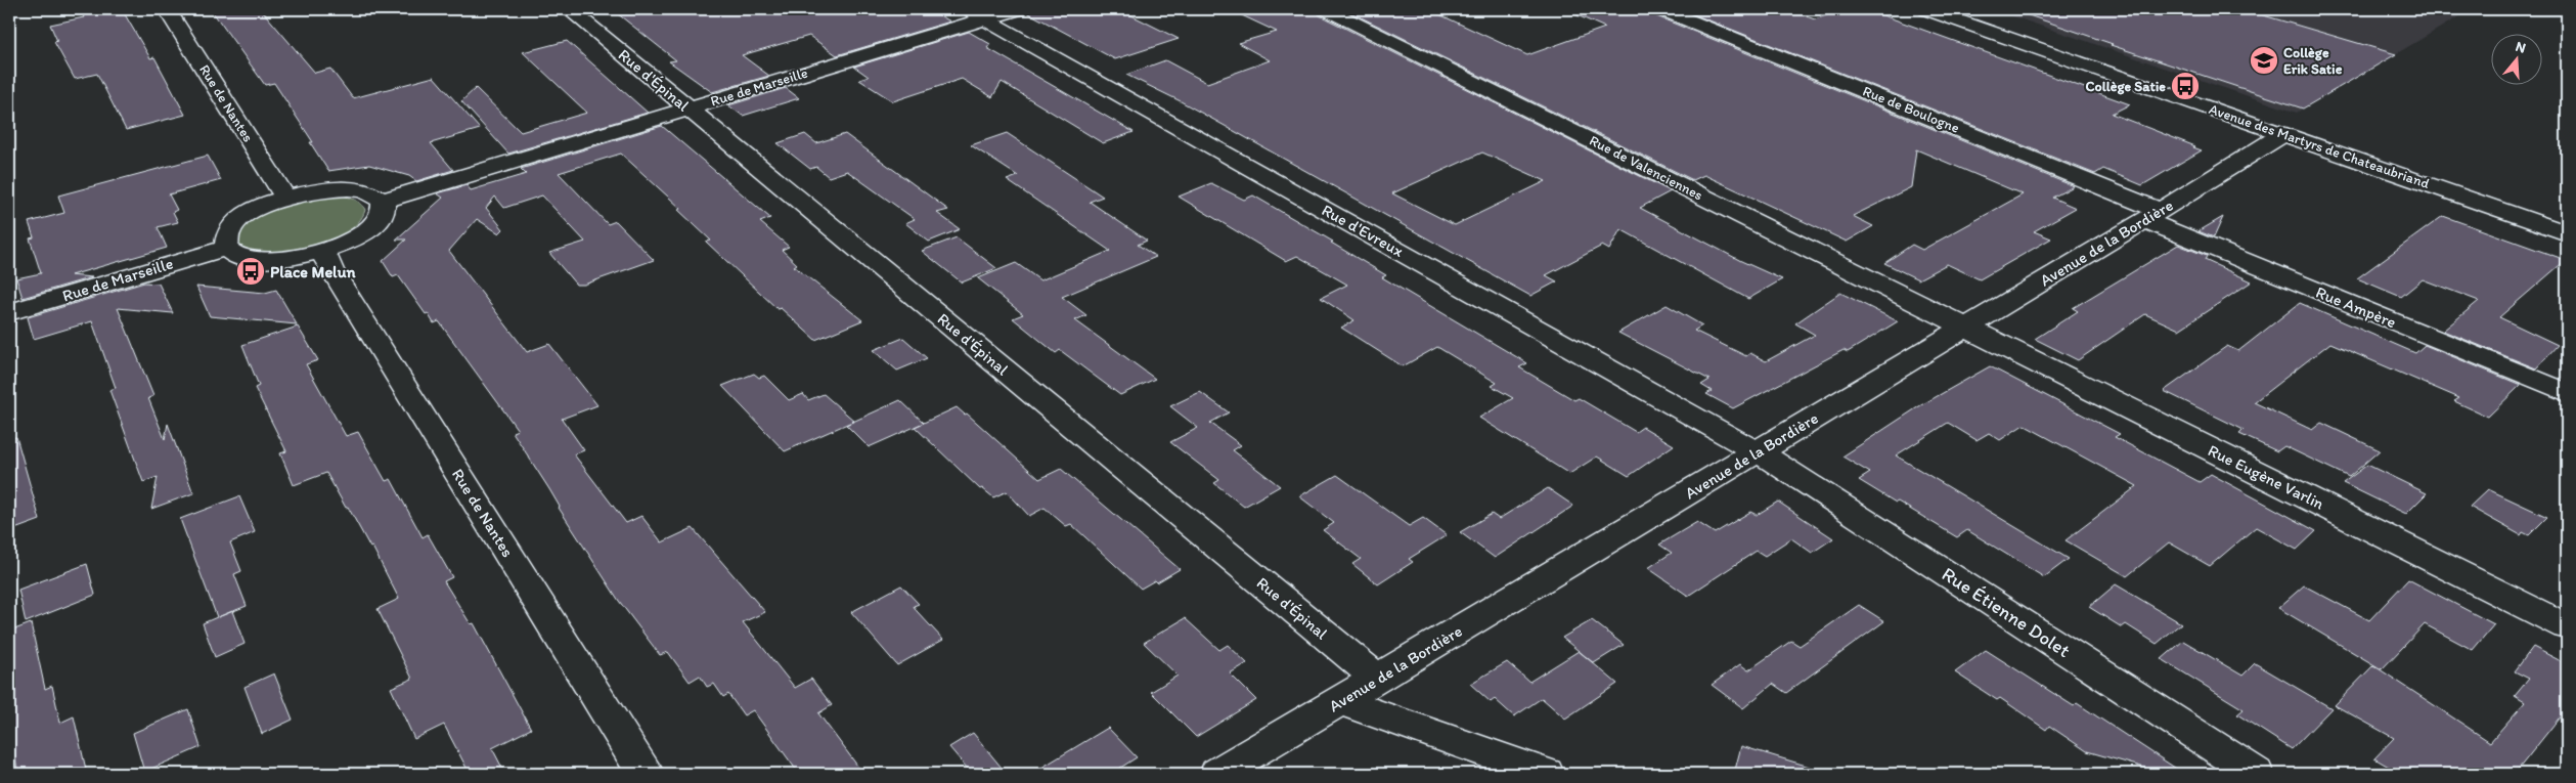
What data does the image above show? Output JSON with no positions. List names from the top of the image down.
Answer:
{
  "streets": {
    "street": [
      "Rue d'Épinal",
      "Rue de Marseille",
      "Rue de Nantes",
      "Rue de Boulogne",
      "Avenue des Martyrs de Chateaubriand",
      "Rue de Valenciennes",
      "Rue d'Evreux",
      "Avenue de la Bordière",
      "Rue Ampère",
      "Rue Eugène Varlin",
      "Rue Étienne Dolet"
    ]
  },
  "crossings": [
    ["Rue d'Épinal", "Rue de Marseille"],
    ["Rue d'Épinal", "Avenue de la Bordière"],
    ["Rue de Marseille", "Rue d'Evreux"],
    ["Rue de Boulogne", "Avenue de la Bordière"],
    ["Rue de Boulogne", "Rue Ampère"],
    ["Avenue des Martyrs de Chateaubriand", "Avenue de la Bordière"],
    ["Rue de Valenciennes", "Avenue de la Bordière"],
    ["Rue de Valenciennes", "Rue Eugène Varlin"],
    ["Rue d'Evreux", "Avenue de la Bordière"],
    ["Rue d'Evreux", "Rue Étienne Dolet"],
    ["Avenue de la Bordière", "Rue Ampère"],
    ["Avenue de la Bordière", "Rue Eugène Varlin"],
    ["Avenue de la Bordière", "Rue Étienne Dolet"]
  ],
  "places": {
    "school or university": ["Collège Erik Satie"],
    "bus stop": ["Collège Satie", "Place Melun"]
  },
  "north": "top"
}
